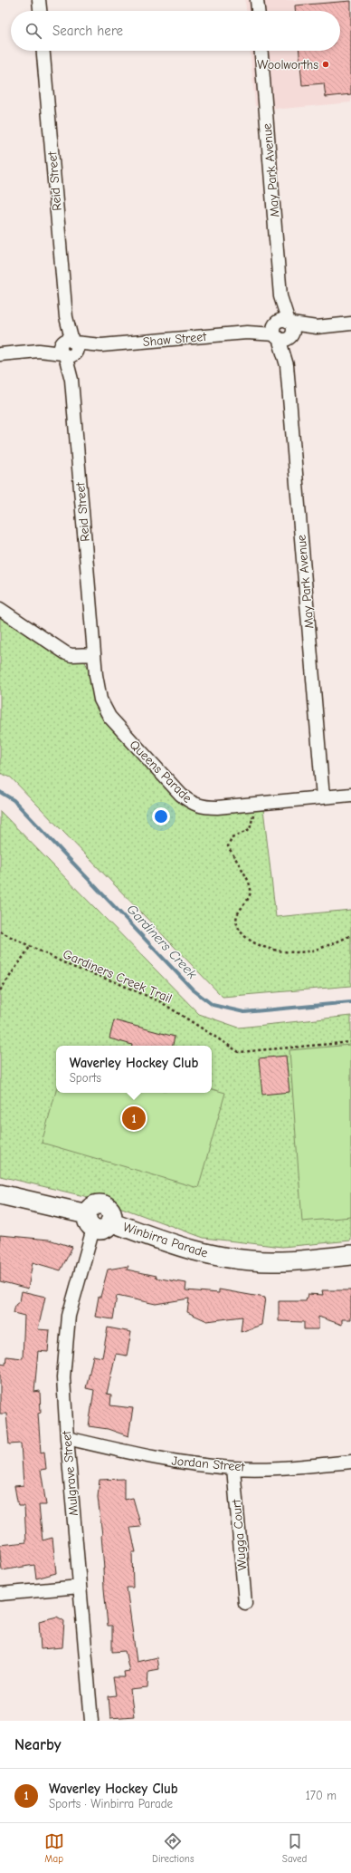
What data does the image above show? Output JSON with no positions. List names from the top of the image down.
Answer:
{
  "streets": {
    "street": [
      "May Park Avenue",
      "Reid Street",
      "Shaw Street",
      "Queens Parade",
      "Winbirra Parade",
      "Jordan Street",
      "Mulgrave Street",
      "Wugga Court"
    ],
    "path": ["Gardiners Creek Trail"]
  },
  "crossings": [
    ["May Park Avenue", "Shaw Street"],
    ["May Park Avenue", "Queens Parade"],
    ["Reid Street", "Shaw Street"],
    ["Reid Street", "Queens Parade"],
    ["Winbirra Parade", "Mulgrave Street"],
    ["Jordan Street", "Mulgrave Street"],
    ["Jordan Street", "Wugga Court"]
  ],
  "water": ["Gardiners Creek"],
  "places": ["Woolworths"],
  "page": {
    "search": "Search here",
    "popup": ["Waverley Hockey Club", "Sports"],
    "pins": "1",
    "heading": "Nearby",
    "list": [
      {
        "mark": "1",
        "name": "Waverley Hockey Club",
        "note": "Sports · Winbirra Parade",
        "value": "170 m"
      }
    ],
    "nav": ["Map", "Directions", "Saved"]
  }
}
